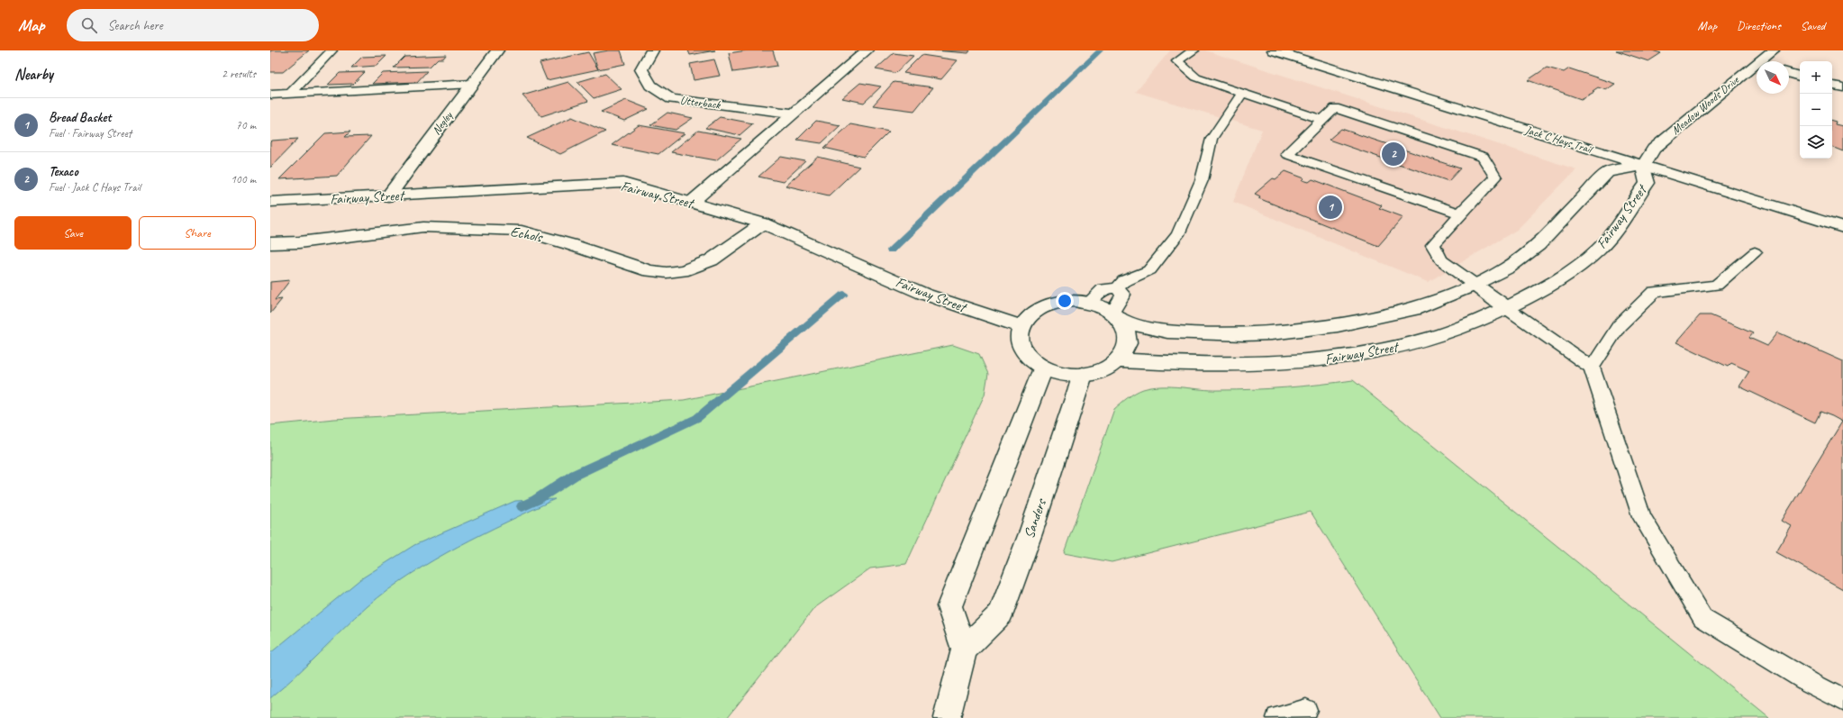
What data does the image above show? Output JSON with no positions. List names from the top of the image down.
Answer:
{
  "streets": {
    "street": [
      "Utterback",
      "Meadow Woods Drive",
      "Negley",
      "Jack C Hays Trail",
      "Fairway Street",
      "Echols",
      "Sanders"
    ]
  },
  "crossings": [
    ["Meadow Woods Drive", "Jack C Hays Trail"],
    ["Meadow Woods Drive", "Fairway Street"],
    ["Negley", "Fairway Street"],
    ["Jack C Hays Trail", "Fairway Street"],
    ["Fairway Street", "Echols"],
    ["Fairway Street", "Sanders"]
  ],
  "north": "bottom right",
  "page": {
    "header": "Map",
    "search": "Search here",
    "nav": ["Map", "Directions", "Saved"],
    "heading": ["Nearby", "2 results"],
    "map_buttons": ["+", "−"],
    "list": [
      {
        "mark": "1",
        "name": "Bread Basket",
        "note": "Fuel · Fairway Street",
        "value": "70 m"
      },
      {
        "mark": "2",
        "name": "Texaco",
        "note": "Fuel · Jack C Hays Trail",
        "value": "100 m"
      }
    ],
    "pins": ["2", "1"],
    "buttons": ["Save", "Share"]
  }
}
